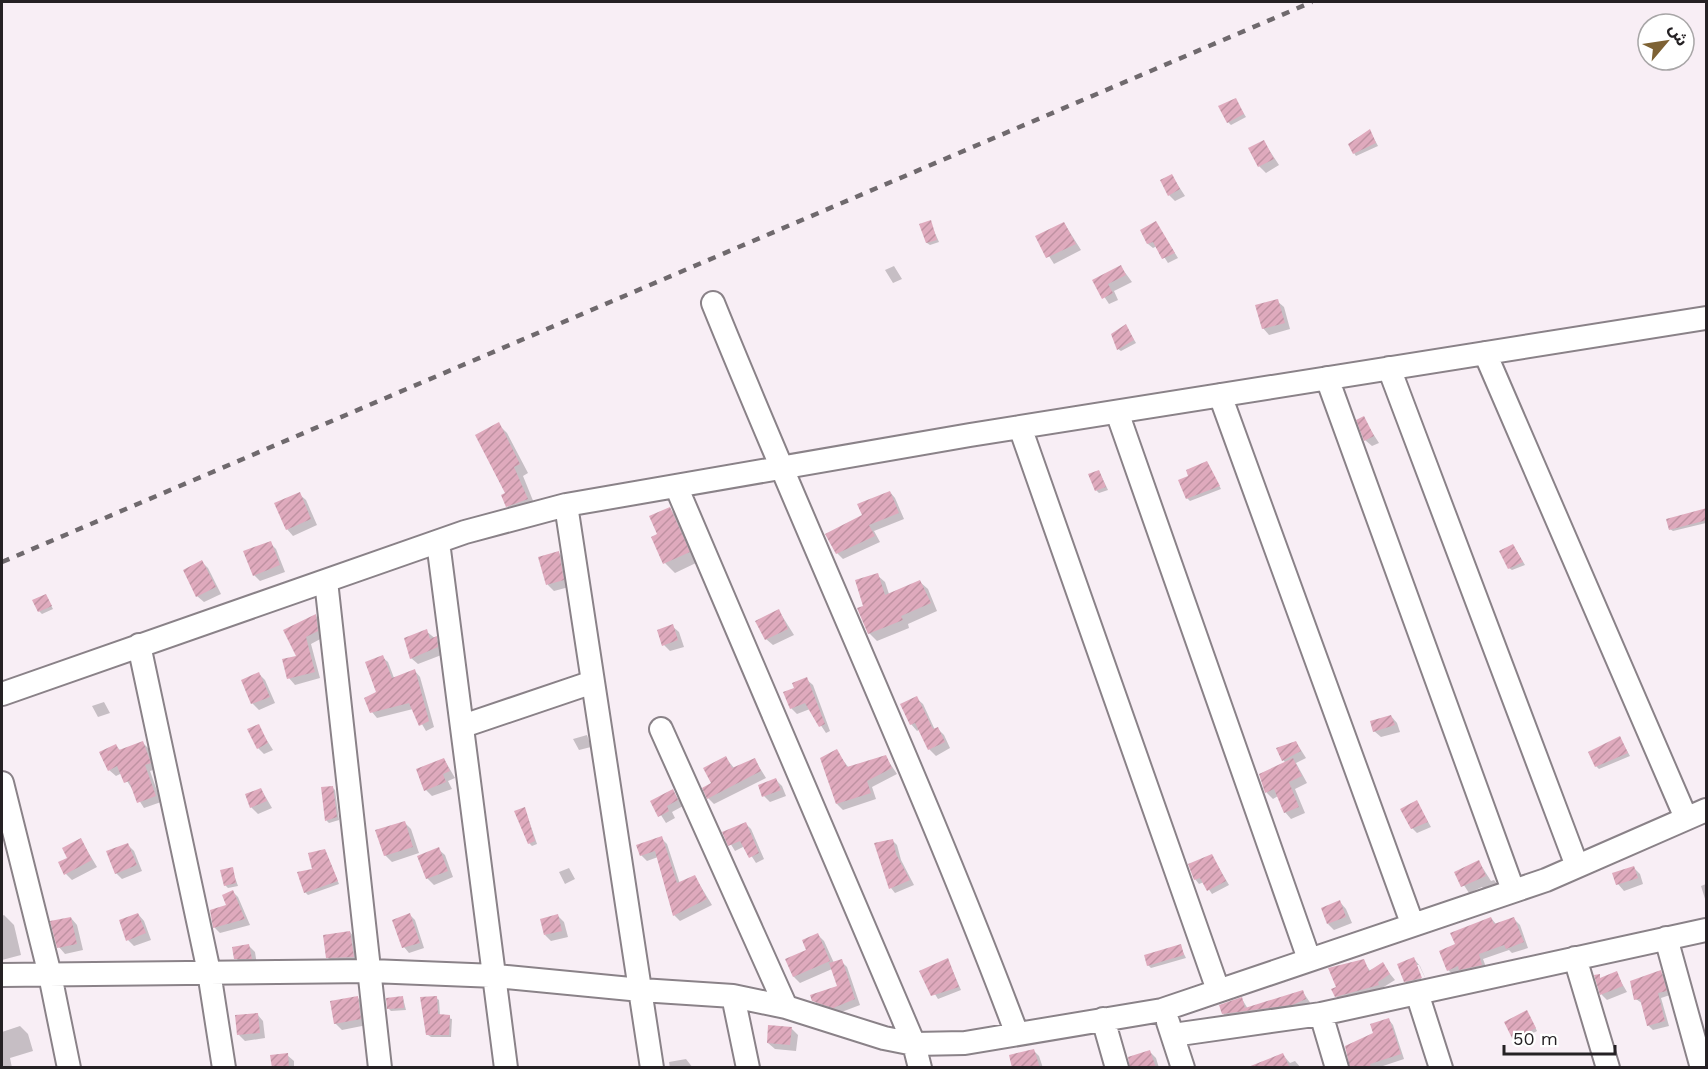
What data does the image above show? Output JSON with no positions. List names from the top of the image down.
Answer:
{
  "scale_bar": "50 m",
  "north": "top right"
}
